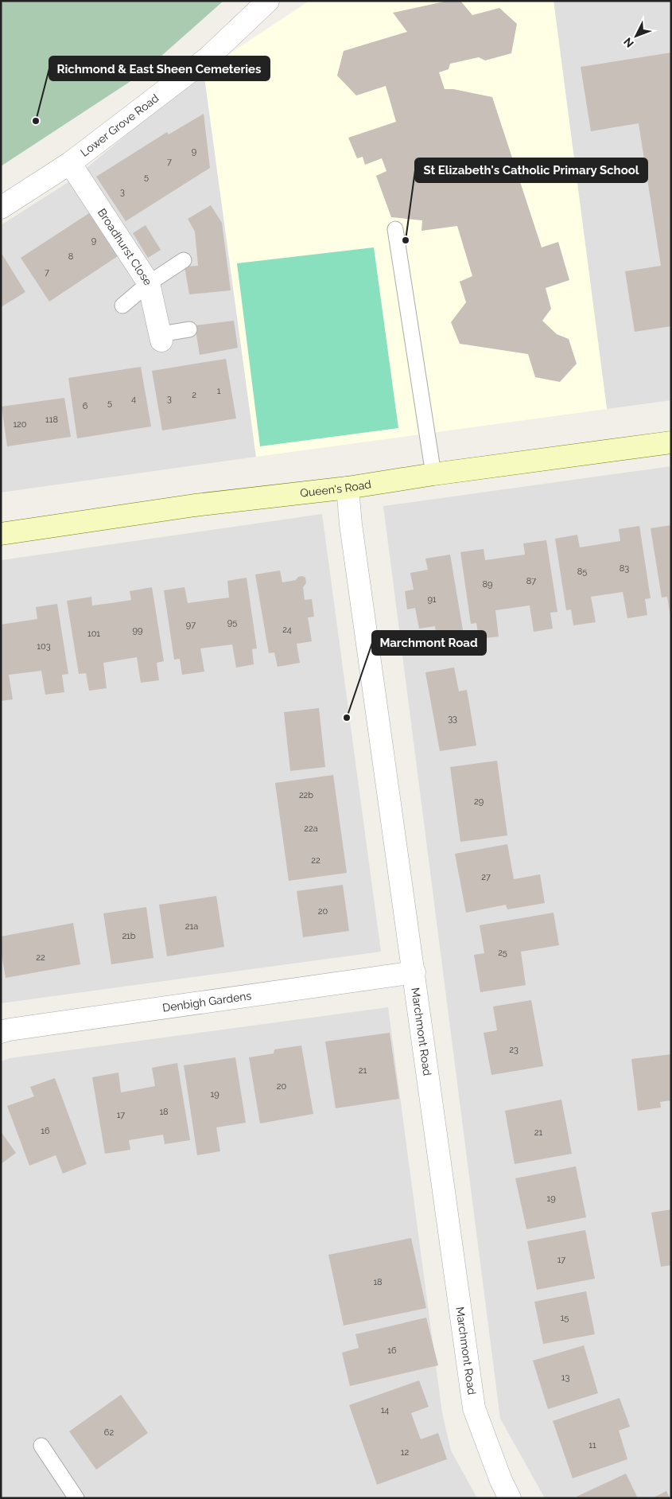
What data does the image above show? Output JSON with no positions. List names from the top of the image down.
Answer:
{
  "streets": {
    "main road": ["Queen's Road"],
    "street": [
      "Lower Grove Road",
      "Broadhurst Close",
      "Denbigh Gardens",
      "Marchmont Road"
    ]
  },
  "crossings": [
    ["Lower Grove Road", "Broadhurst Close"],
    ["Queen's Road", "Marchmont Road"],
    ["Denbigh Gardens", "Marchmont Road"]
  ],
  "places": ["Richmond & East Sheen Cemeteries", "St Elizabeth's Catholic Primary School", "Marchmont Road"],
  "house_numbers": [
    "9",
    "7",
    "5",
    "3",
    "9",
    "8",
    "7",
    "1",
    "2",
    "4",
    "3",
    "5",
    "6",
    "118",
    "120",
    "83",
    "85",
    "87",
    "89",
    "91",
    "95",
    "97",
    "24",
    "99",
    "101",
    "103",
    "33",
    "22b",
    "29",
    "22a",
    "22",
    "27",
    "20",
    "21a",
    "21b",
    "25",
    "22",
    "23",
    "21",
    "20",
    "19",
    "18",
    "17",
    "16",
    "21",
    "19",
    "17",
    "18",
    "15",
    "16",
    "13",
    "14",
    "62",
    "11",
    "12"
  ],
  "north": "bottom left"
}
